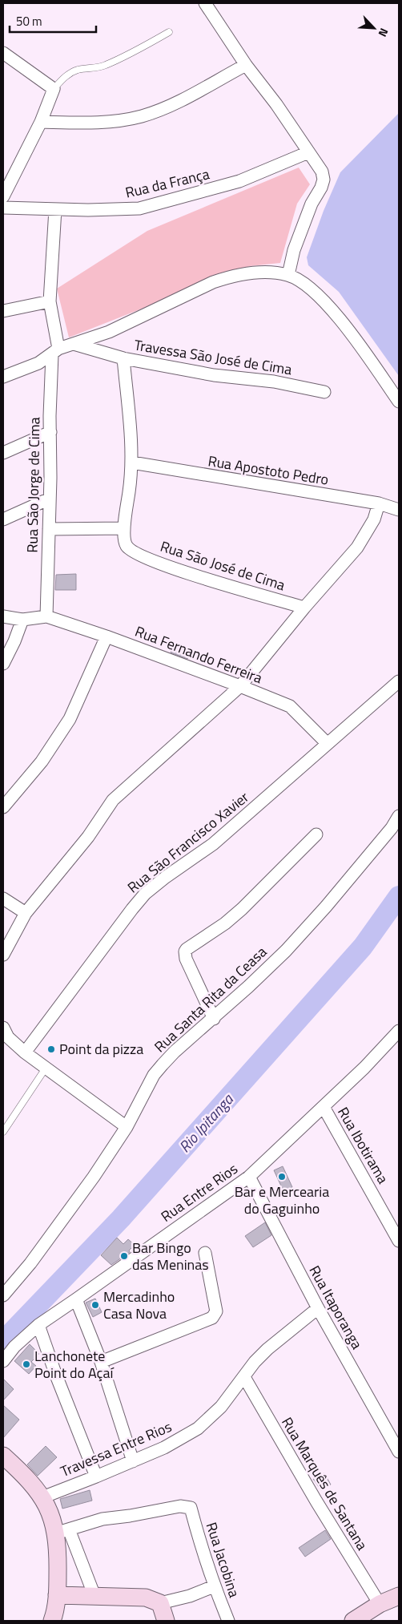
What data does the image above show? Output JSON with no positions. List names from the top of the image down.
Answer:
{
  "streets": {
    "street": [
      "Rua da França",
      "Travessa São José de Cima",
      "Rua Apostoto Pedro",
      "Rua São Jorge de Cima",
      "Rua São José de Cima",
      "Rua Fernando Ferreira",
      "Rua São Francisco Xavier",
      "Rua Santa Rita da Ceasa",
      "Rua Ibotirama",
      "Rua Entre Rios",
      "Rua Itaporanga",
      "Travessa Entre Rios",
      "Rua Marquês de Santana",
      "Rua Jacobina"
    ]
  },
  "crossings": [
    ["Rua da França", "Rua São Jorge de Cima"],
    ["Rua São Jorge de Cima", "Rua Fernando Ferreira"],
    ["Rua Fernando Ferreira", "Rua São Francisco Xavier"],
    ["Rua Ibotirama", "Rua Entre Rios"],
    ["Rua Entre Rios", "Rua Itaporanga"],
    ["Rua Itaporanga", "Travessa Entre Rios"],
    ["Travessa Entre Rios", "Rua Marquês de Santana"]
  ],
  "water": ["Rio Ipitanga"],
  "places": [
    "Point da pizza",
    "Bar e Mercearia do Gaguinho",
    "Bar Bingo das Meninas",
    "Mercadinho Casa Nova",
    "Lanchonete Point do Açaí"
  ],
  "scale_bar": "50 m",
  "north": "bottom right"
}
